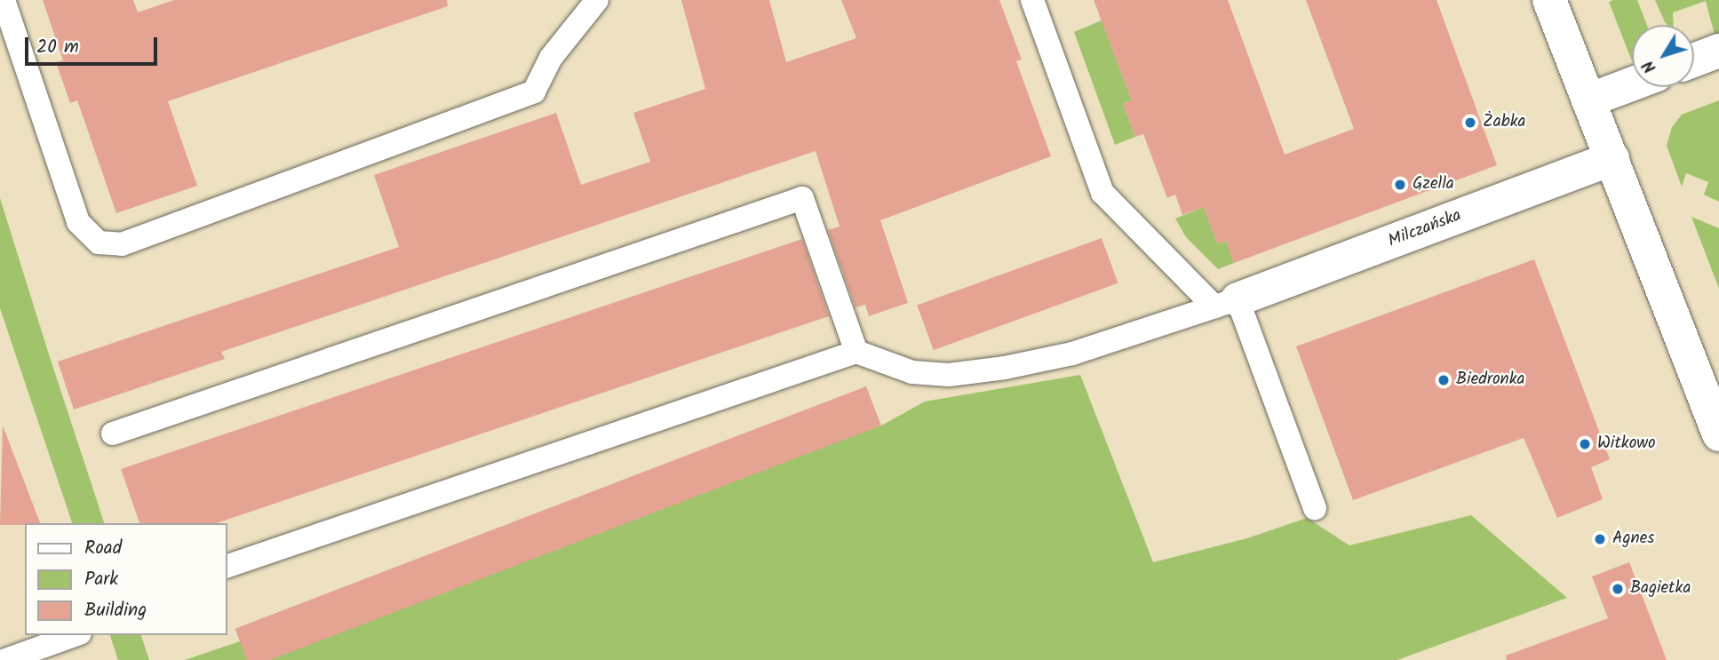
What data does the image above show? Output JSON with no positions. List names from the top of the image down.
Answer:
{
  "streets": {
    "street": ["Milczańska"]
  },
  "places": [
    "Żabka",
    "Gzella",
    "Biedronka",
    "Witkowo",
    "Agnes",
    "Bagietka"
  ],
  "legend": ["Road", "Park", "Building"],
  "scale_bar": "20 m",
  "north": "bottom left"
}
